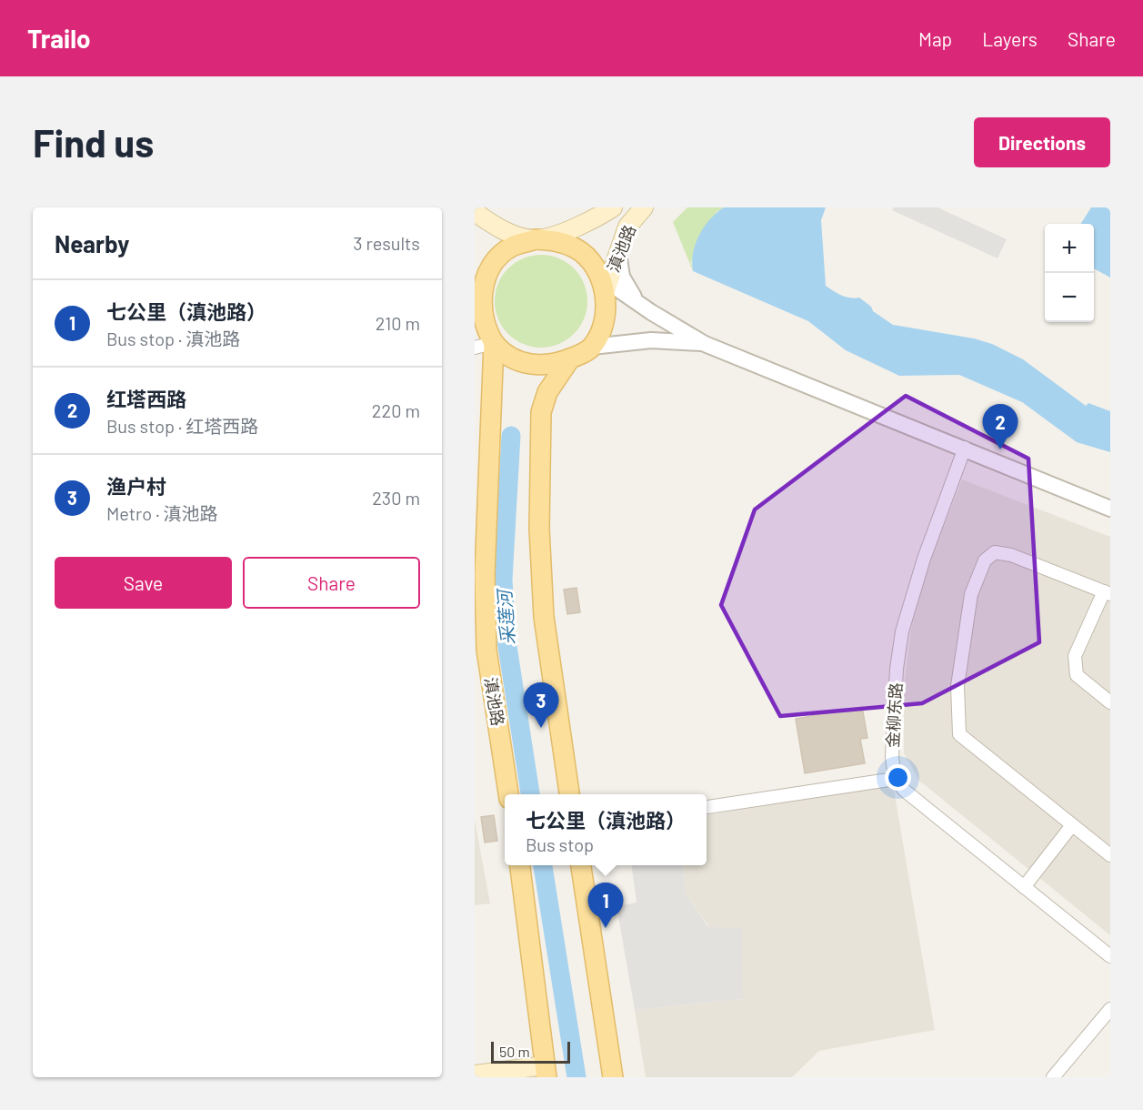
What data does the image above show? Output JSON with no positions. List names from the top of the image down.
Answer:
{
  "streets": {
    "main road": ["滇池路"],
    "street": ["金柳东路"]
  },
  "water": ["采莲河"],
  "scale_bar": "50 m",
  "page": {
    "header": "Trailo",
    "nav": ["Map", "Layers", "Share"],
    "buttons": [
      "Directions",
      ["Save", "Share"]
    ],
    "title": "Find us",
    "heading": ["Nearby", "3 results"],
    "map_buttons": ["+", "−"],
    "list": [
      {
        "mark": "1",
        "name": "七公里（滇池路）",
        "note": "Bus stop · 滇池路",
        "value": "210 m"
      },
      {
        "mark": "2",
        "name": "红塔西路",
        "note": "Bus stop · 红塔西路",
        "value": "220 m"
      },
      {
        "mark": "3",
        "name": "渔户村",
        "note": "Metro · 滇池路",
        "value": "230 m"
      }
    ],
    "pins": ["2", "3", "1"],
    "popup": ["七公里（滇池路）", "Bus stop"],
    "scale": "50 m"
  }
}
